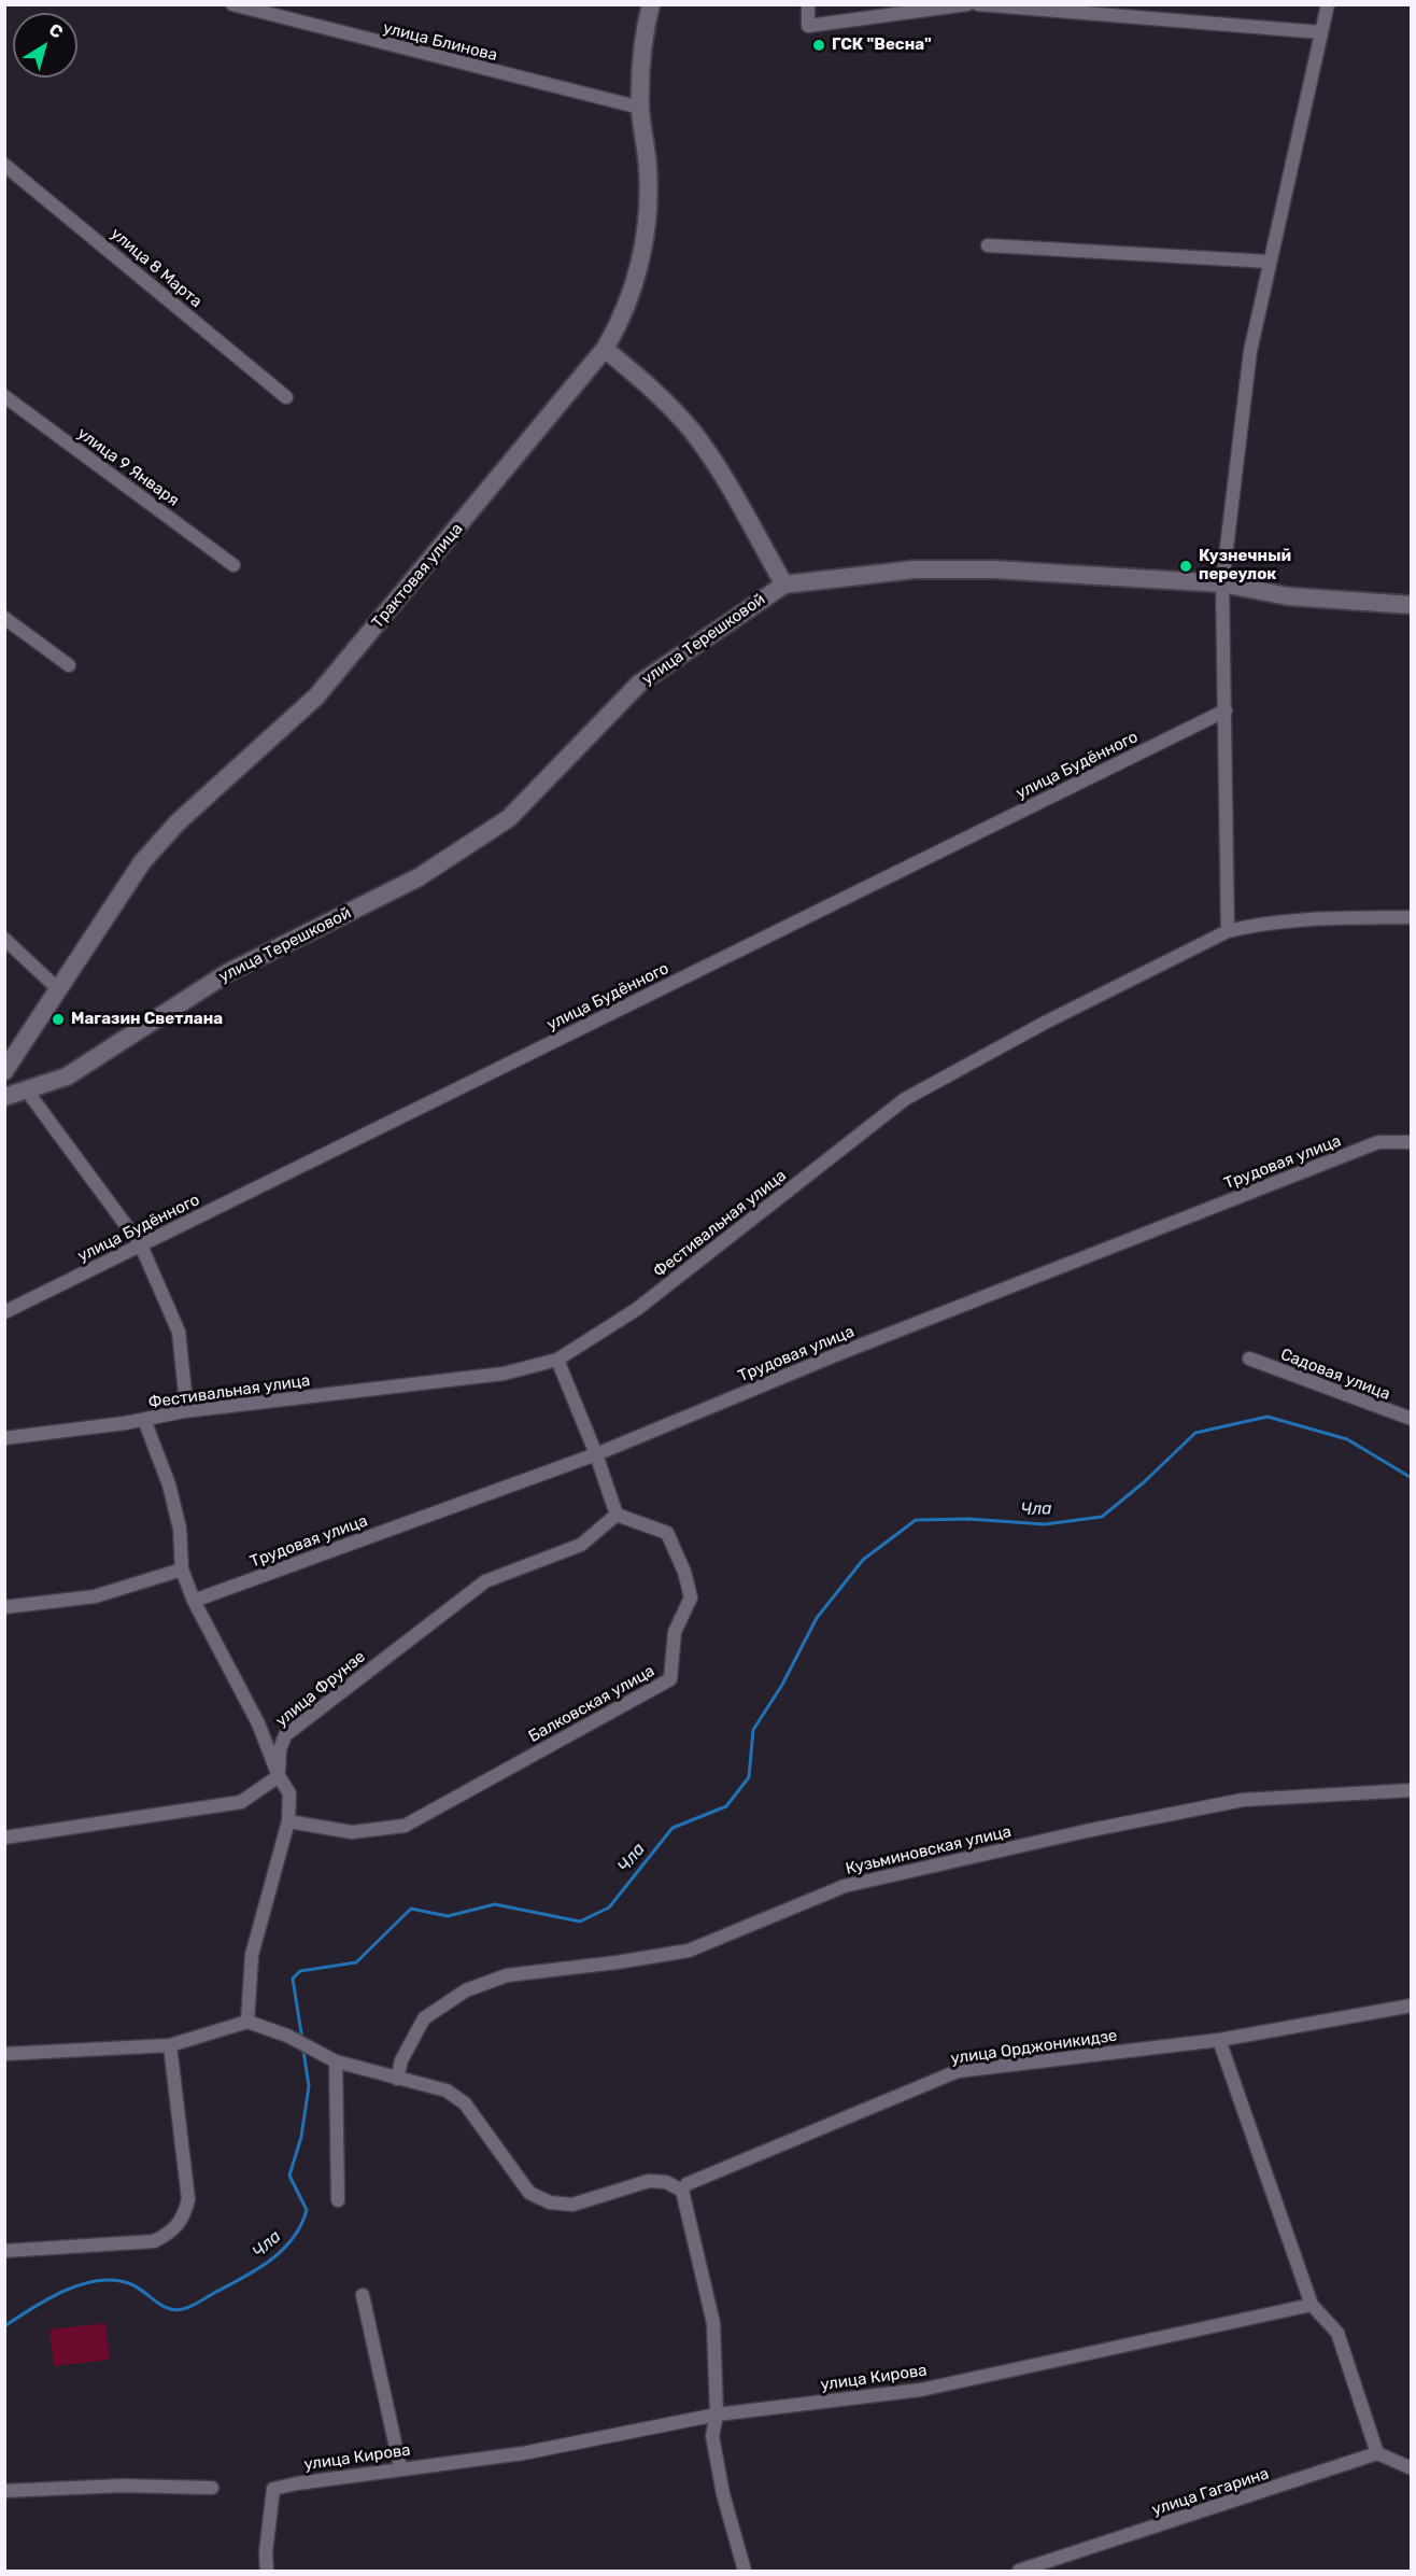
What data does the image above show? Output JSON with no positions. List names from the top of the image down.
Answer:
{
  "streets": {
    "street": [
      "улица Блинова",
      "улица 8 Марта",
      "улица 9 Января",
      "Трактовая улица",
      "улица Терешковой",
      "улица Будённого",
      "Трудовая улица",
      "Фестивальная улица",
      "Садовая улица",
      "улица Фрунзе",
      "Балковская улица",
      "Кузьминовская улица",
      "улица Орджоникидзе",
      "улица Кирова",
      "улица Гагарина"
    ]
  },
  "crossings": [
    ["улица Блинова", "Трактовая улица"],
    ["улица Фрунзе", "Балковская улица"]
  ],
  "water": ["Чла"],
  "places": ["ГСК \"Весна\"", "Кузнечный переулок", "Магазин Светлана"],
  "north": "top right"
}
